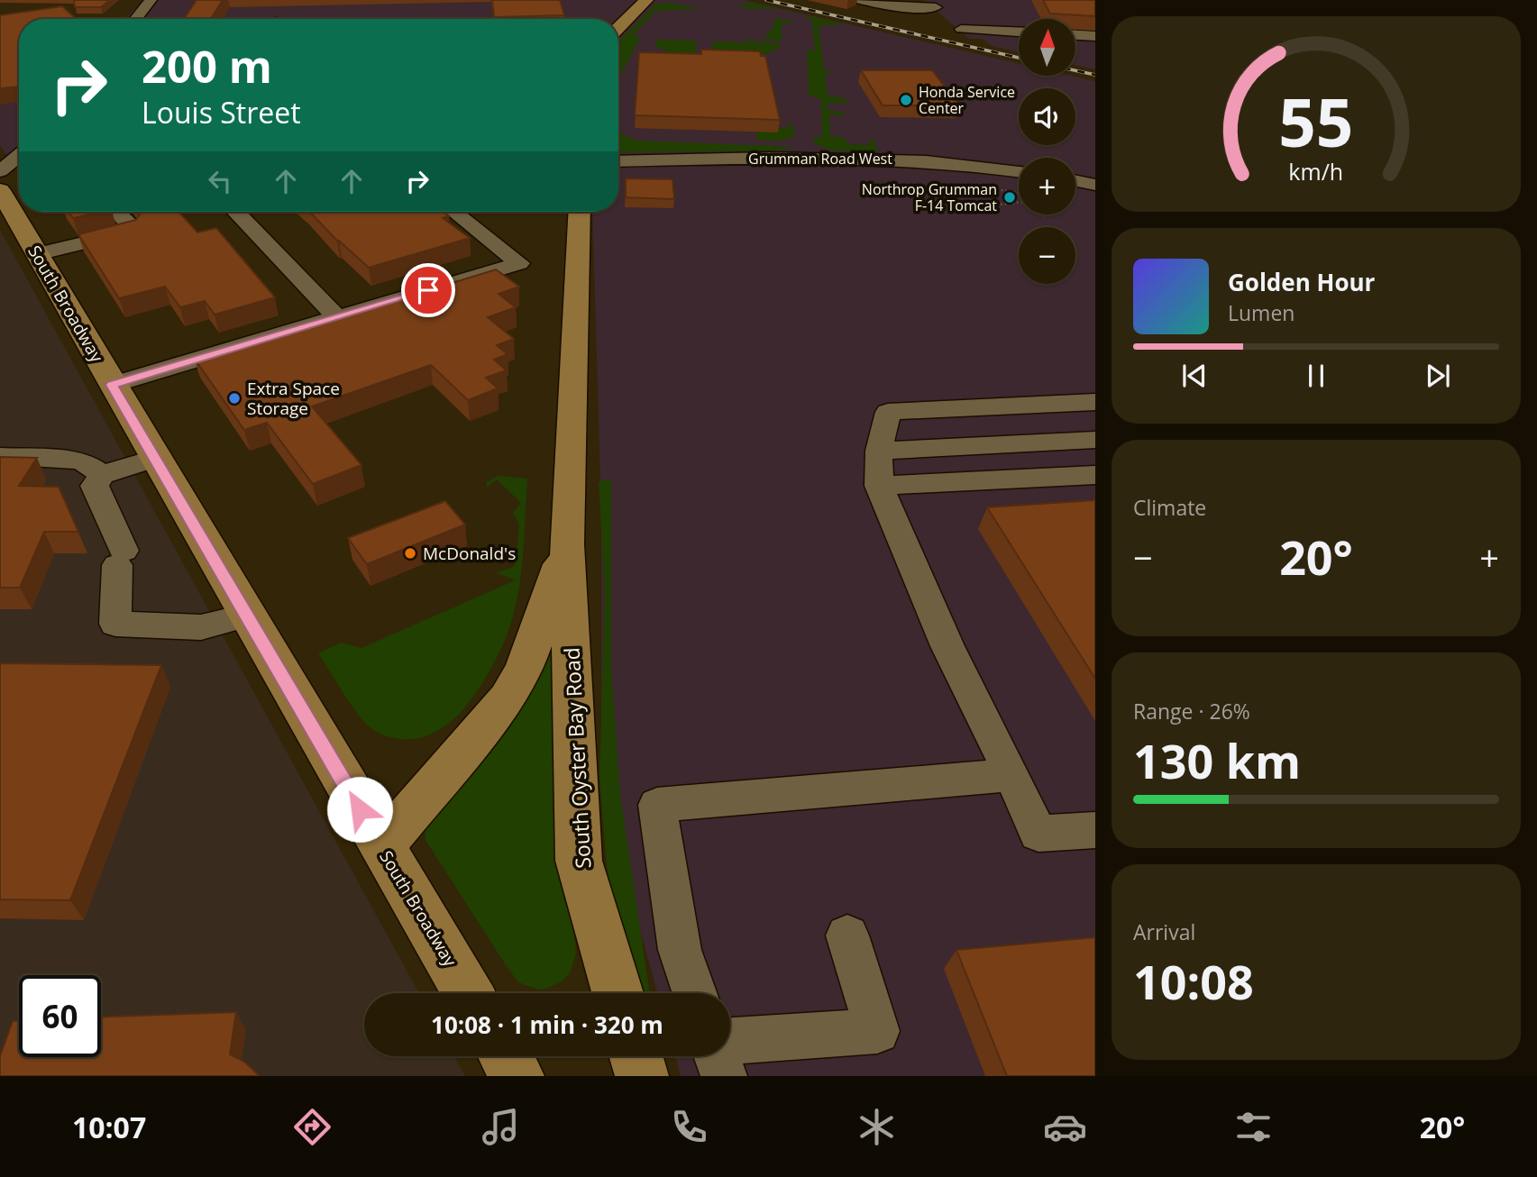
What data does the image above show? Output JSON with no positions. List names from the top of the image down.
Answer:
{
  "streets": {
    "main road": ["South Broadway", "South Oyster Bay Road"],
    "street": ["Grumman Road West"]
  },
  "crossings": [
    ["South Broadway", "South Oyster Bay Road"]
  ],
  "places": [
    "Honda Service Center",
    "Northrop Grumman F-14 Tomcat",
    "Extra Space Storage",
    "McDonald's"
  ],
  "north": "top",
  "page": {
    "map_buttons": ["+", "−"],
    "turn": ["200 m", "Louis Street"],
    "song": ["Golden Hour", "Lumen"],
    "tile": [
      "Climate",
      ["Range · 26%", "130 km"],
      ["Arrival", "10:08"]
    ],
    "heat": ["−", "20°", "+"],
    "limit": "60",
    "trip": "10:08 · 1 min · 320 m",
    "tabs": ["10:07", "20°"],
    "gauge": ["55", "km/h"]
  }
}
